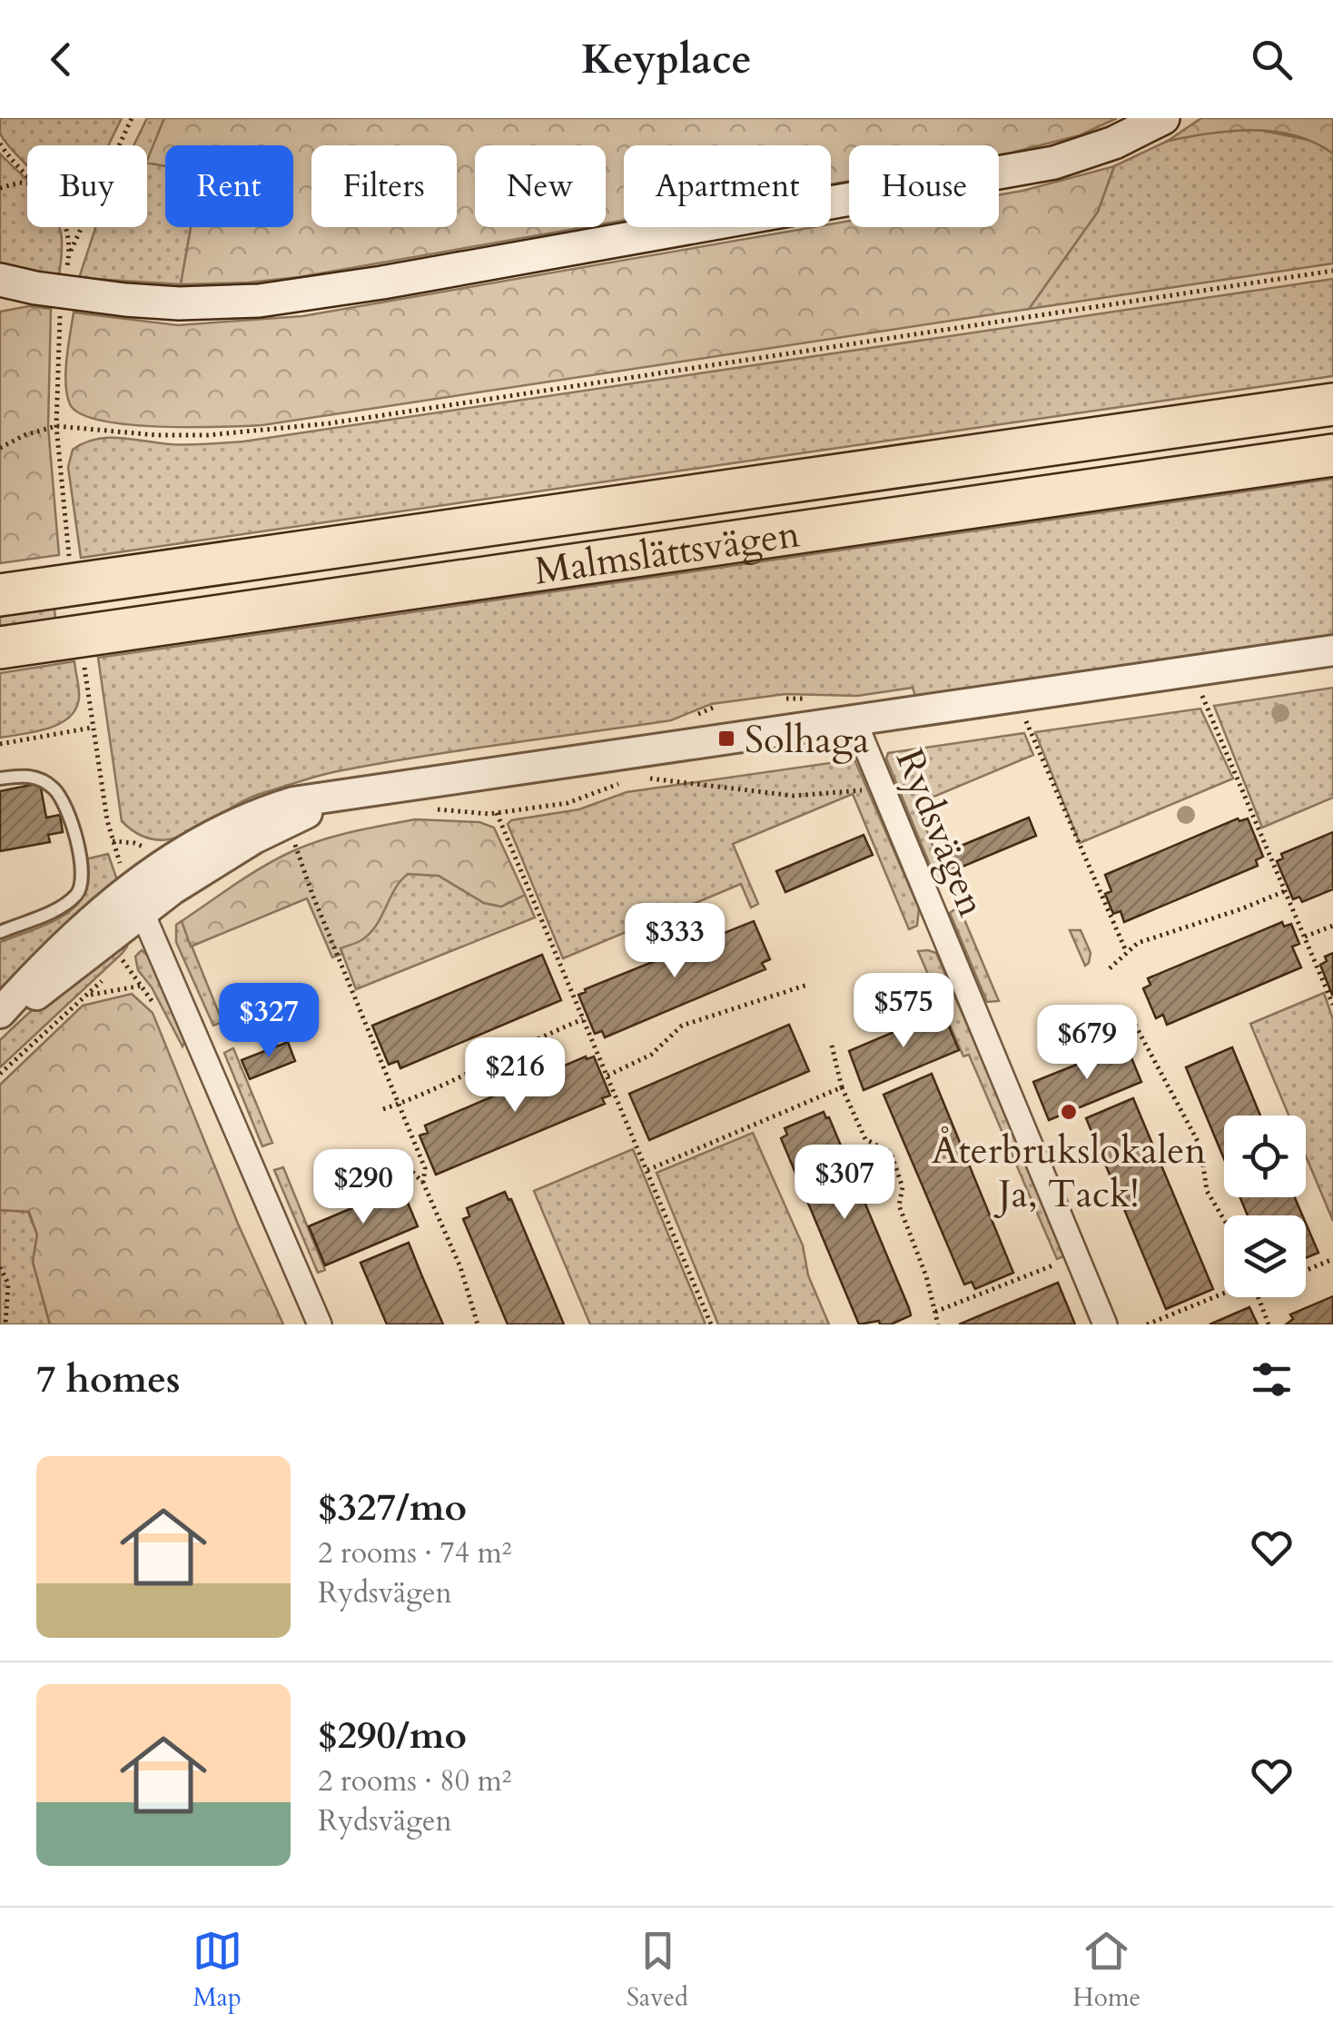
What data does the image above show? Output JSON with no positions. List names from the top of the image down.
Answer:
{
  "streets": {
    "highway": ["Malmslättsvägen"],
    "street": ["Rydsvägen"]
  },
  "places": {
    "transit": ["Solhaga"],
    "other": ["Återbrukslokalen Ja, Tack!"]
  },
  "page": {
    "header": "Keyplace",
    "chip": [
      "Buy",
      "Rent",
      "Filters",
      "New",
      "Apartment",
      "House"
    ],
    "price": [
      "$333",
      "$575",
      "$327",
      "$679",
      "$216",
      "$307",
      "$290"
    ],
    "heading": "7 homes",
    "list": [
      {
        "name": "$327/mo",
        "note": "2 rooms · 74 m² · Rydsvägen"
      },
      {
        "name": "$290/mo",
        "note": "2 rooms · 80 m² · Rydsvägen"
      }
    ],
    "tabs": ["Map", "Saved", "Home"]
  }
}
